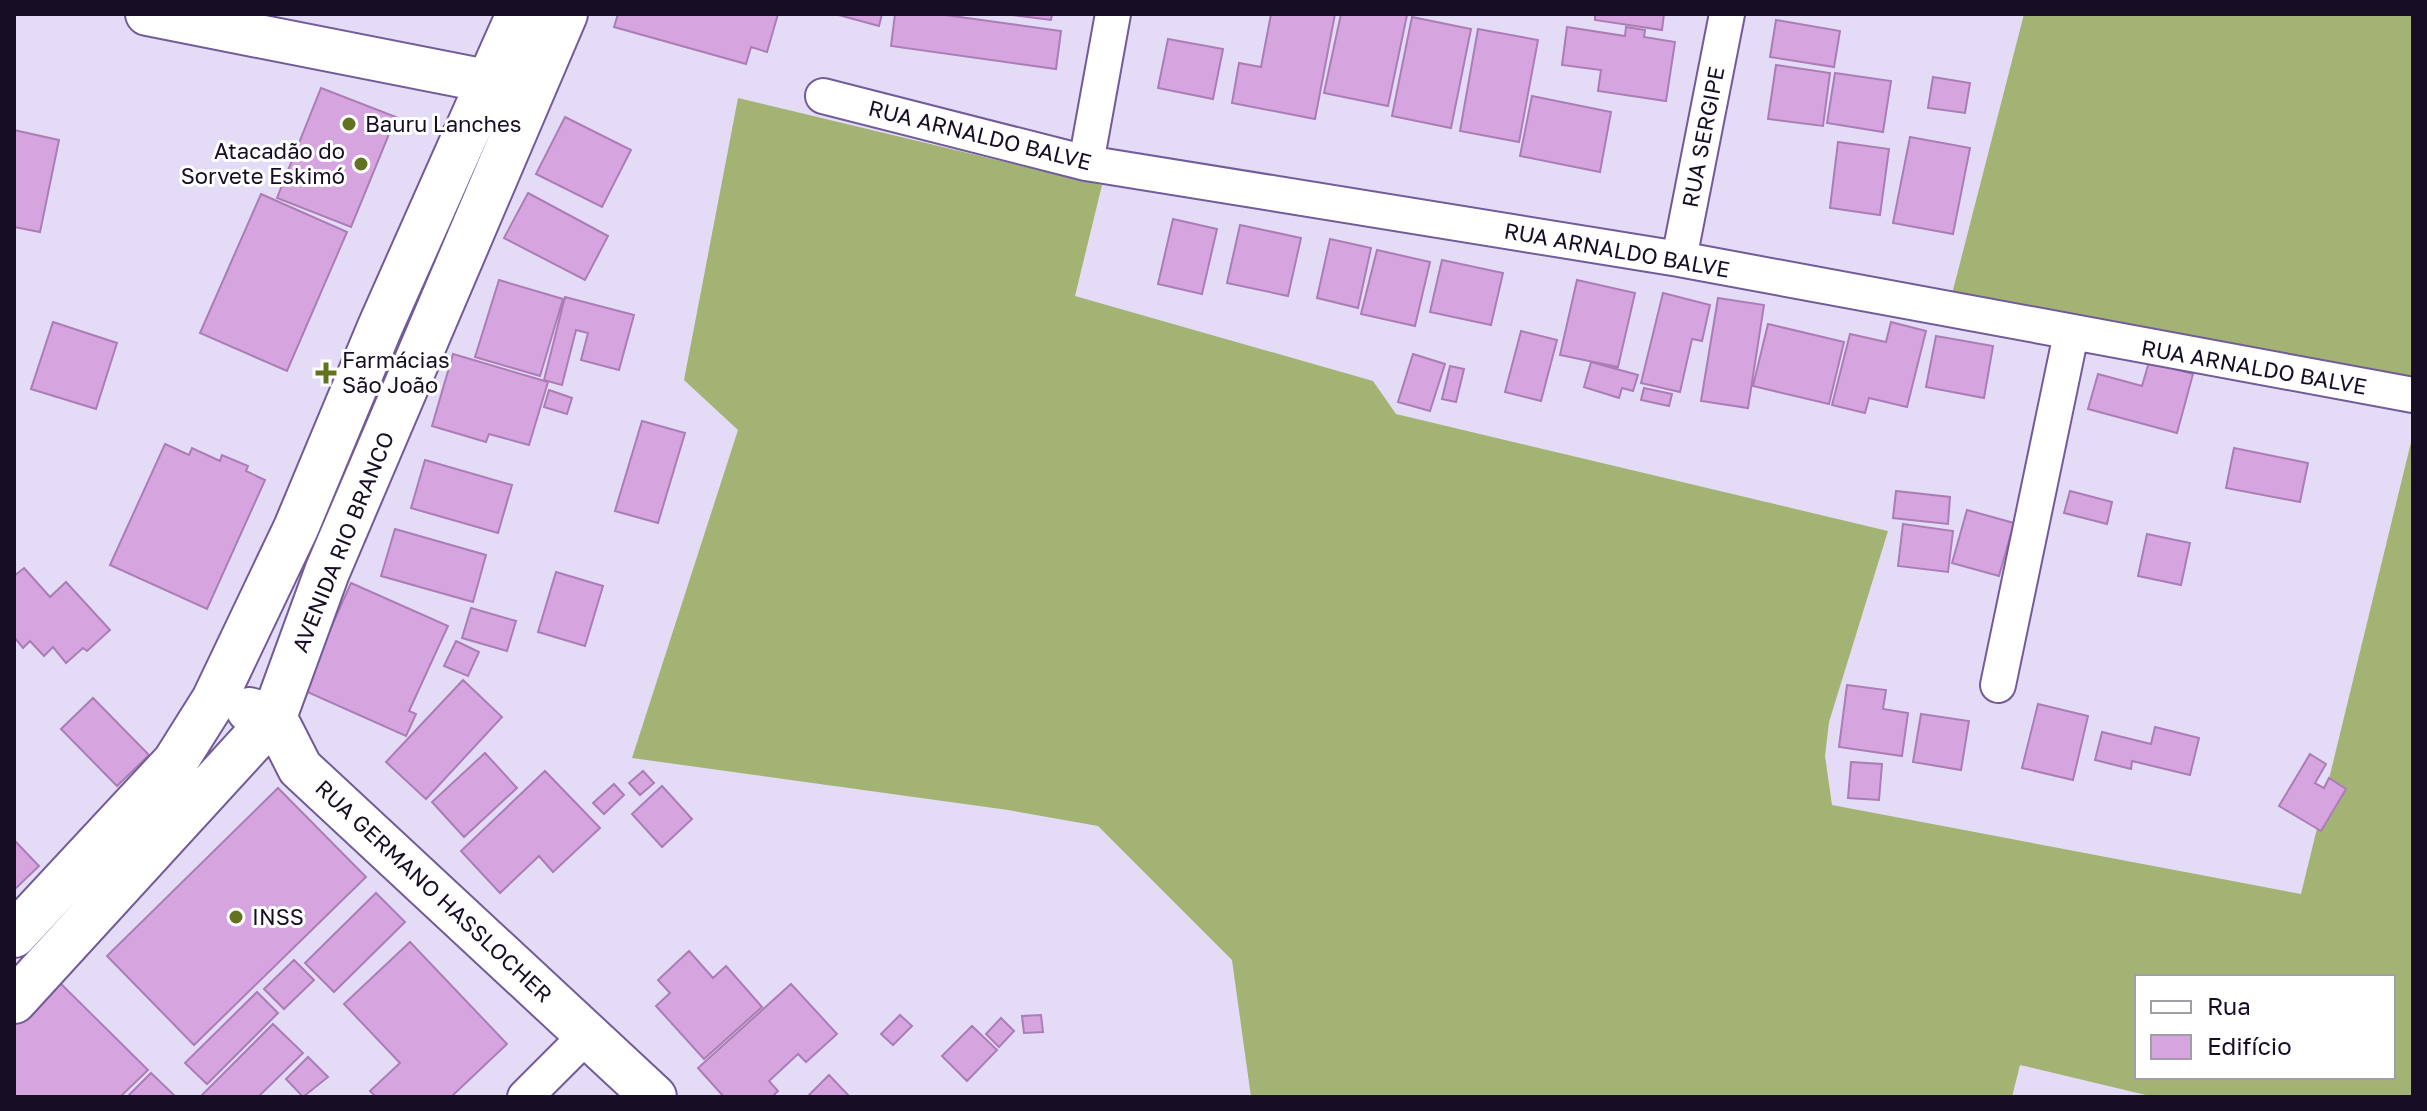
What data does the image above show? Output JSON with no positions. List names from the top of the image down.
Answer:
{
  "streets": {
    "main road": ["AVENIDA RIO BRANCO", "RUA GERMANO HASSLOCHER"],
    "street": ["RUA ARNALDO BALVE", "RUA SERGIPE"]
  },
  "crossings": [
    ["RUA ARNALDO BALVE", "RUA SERGIPE"],
    ["AVENIDA RIO BRANCO", "RUA GERMANO HASSLOCHER"]
  ],
  "places": {
    "other": ["Bauru Lanches", "Atacadão do Sorvete Eskimó", "INSS"],
    "health": ["Farmácias São João"]
  },
  "legend": ["Rua", "Edifício"]
}
